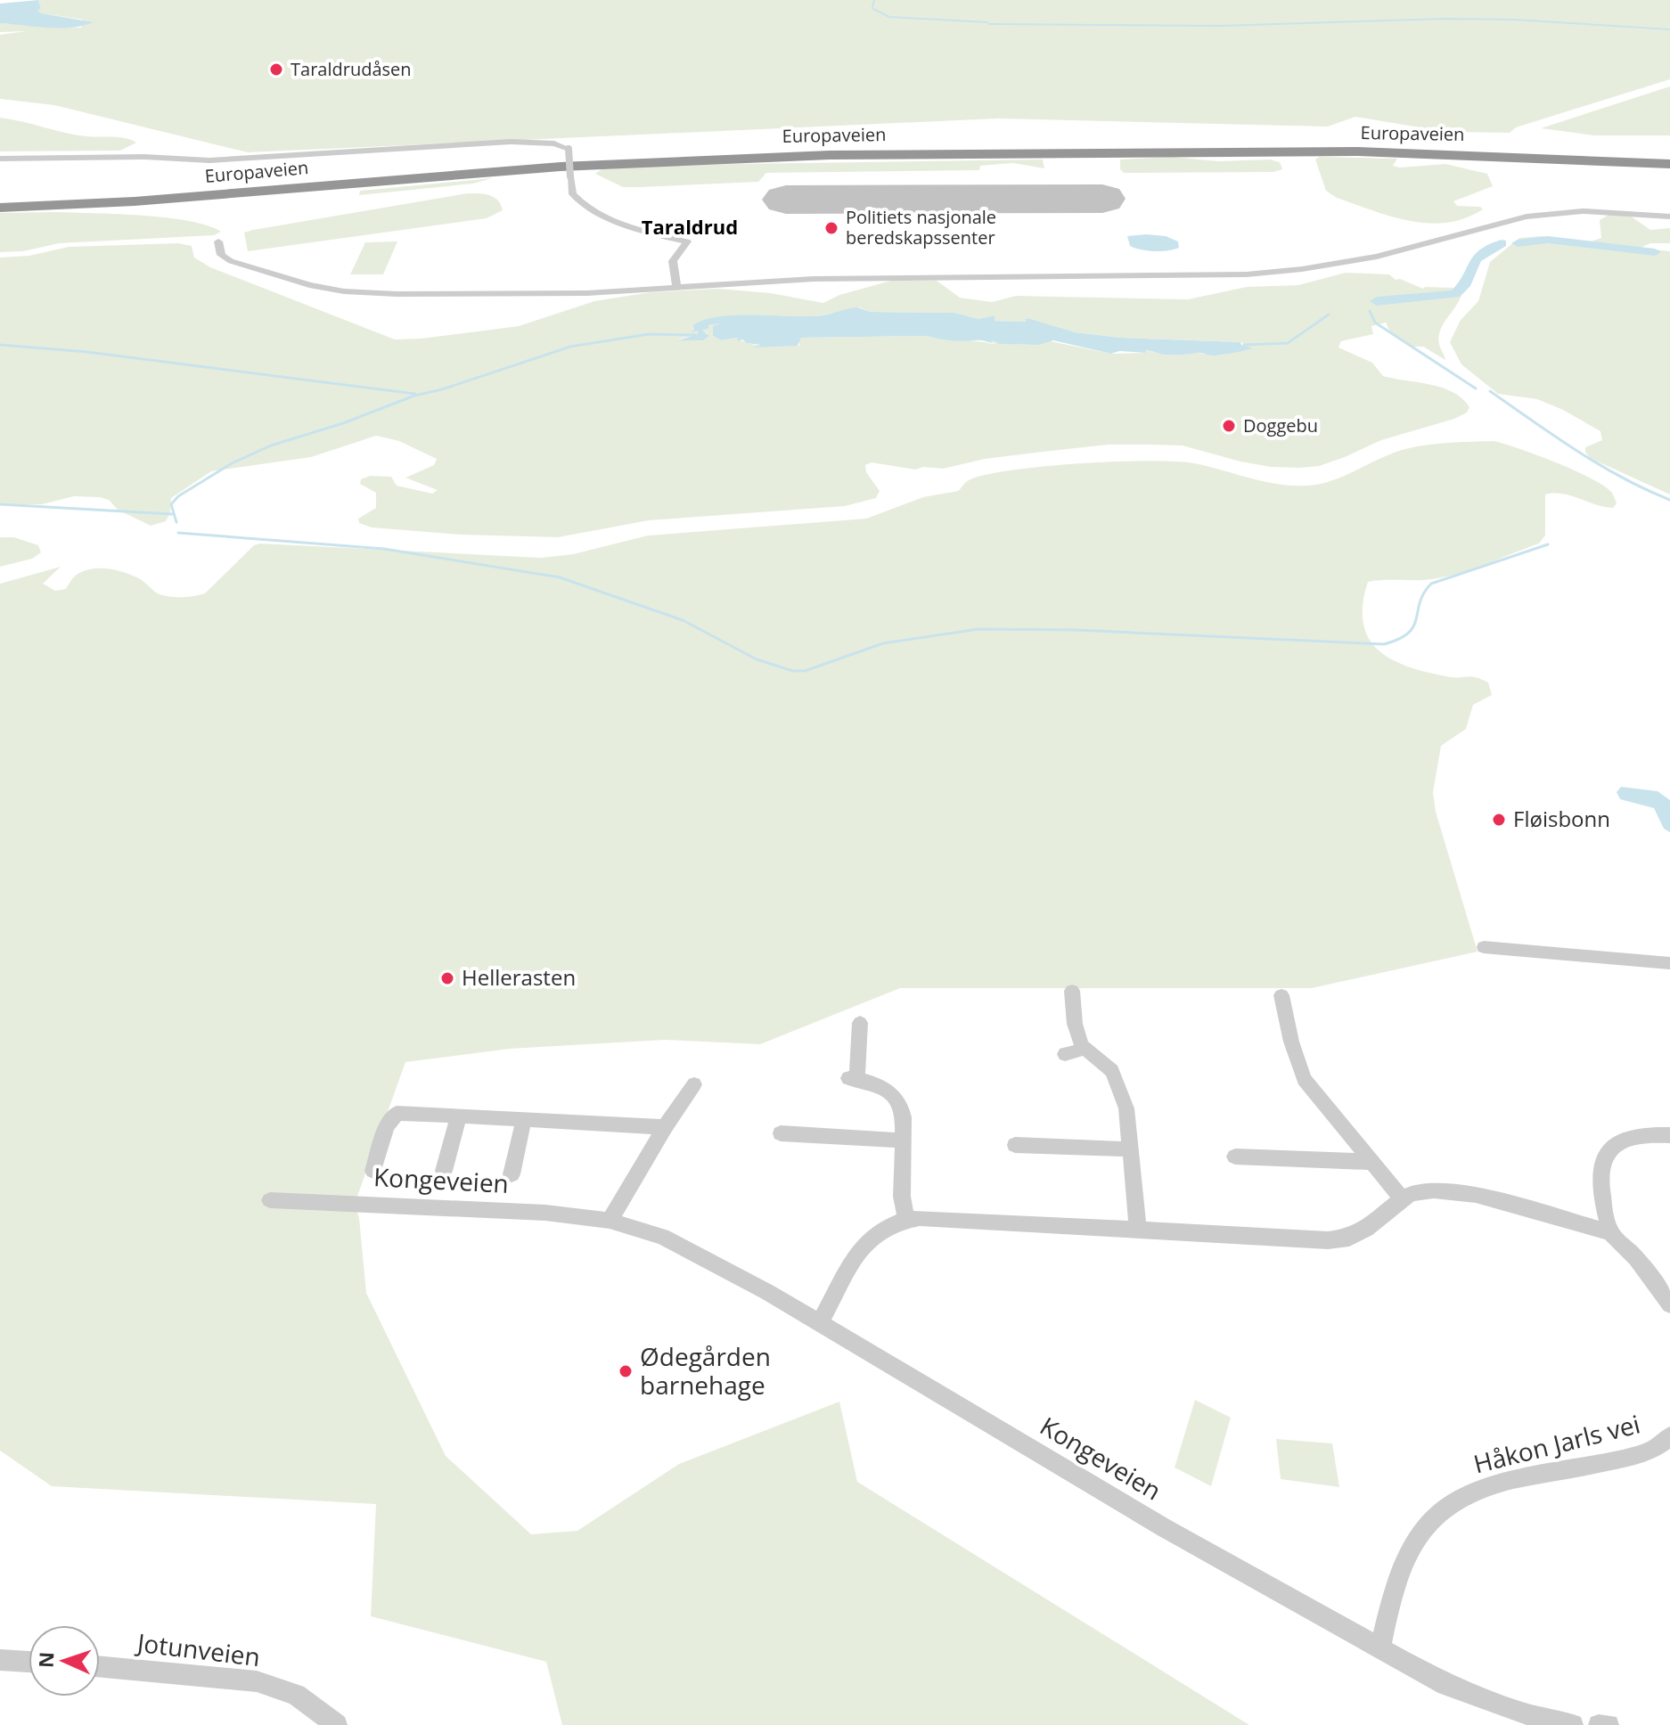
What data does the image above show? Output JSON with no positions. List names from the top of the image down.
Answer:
{
  "streets": {
    "highway": ["Europaveien"],
    "street": ["Kongeveien", "Håkon Jarls vei", "Jotunveien"]
  },
  "crossings": [
    ["Kongeveien", "Håkon Jarls vei"]
  ],
  "districts": ["Taraldrud"],
  "places": [
    "Taraldrudåsen",
    "Politiets nasjonale beredskapssenter",
    "Doggebu",
    "Fløisbonn",
    "Hellerasten",
    "Ødegården barnehage"
  ],
  "north": "left"
}
